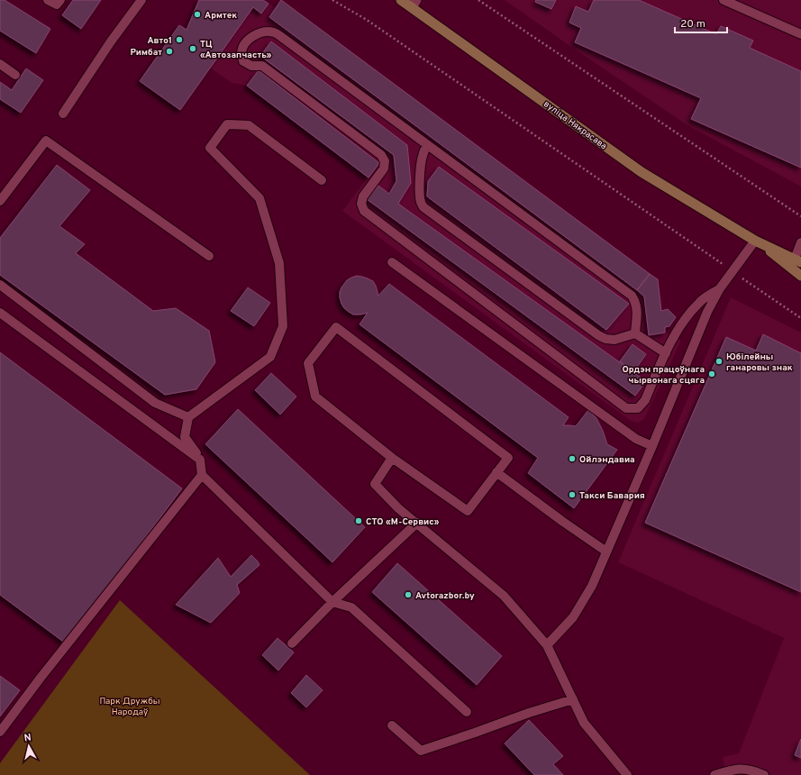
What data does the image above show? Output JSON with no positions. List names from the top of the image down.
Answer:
{
  "streets": {
    "main road": ["вуліца Някрасава"]
  },
  "parks": ["Парк Дружбы Народаў"],
  "places": [
    "Армтек",
    "Авто1",
    "ТЦ «Автозапчасть»",
    "Римбат",
    "Юбілейны ганаровы знак",
    "Ордэн працоўнага чырвонага сцяга",
    "Ойлэндавиа",
    "Такси Бавария",
    "СТО «М-Сервис»",
    "Avtorazbor.by"
  ],
  "scale_bar": "20 m",
  "north": "top"
}
